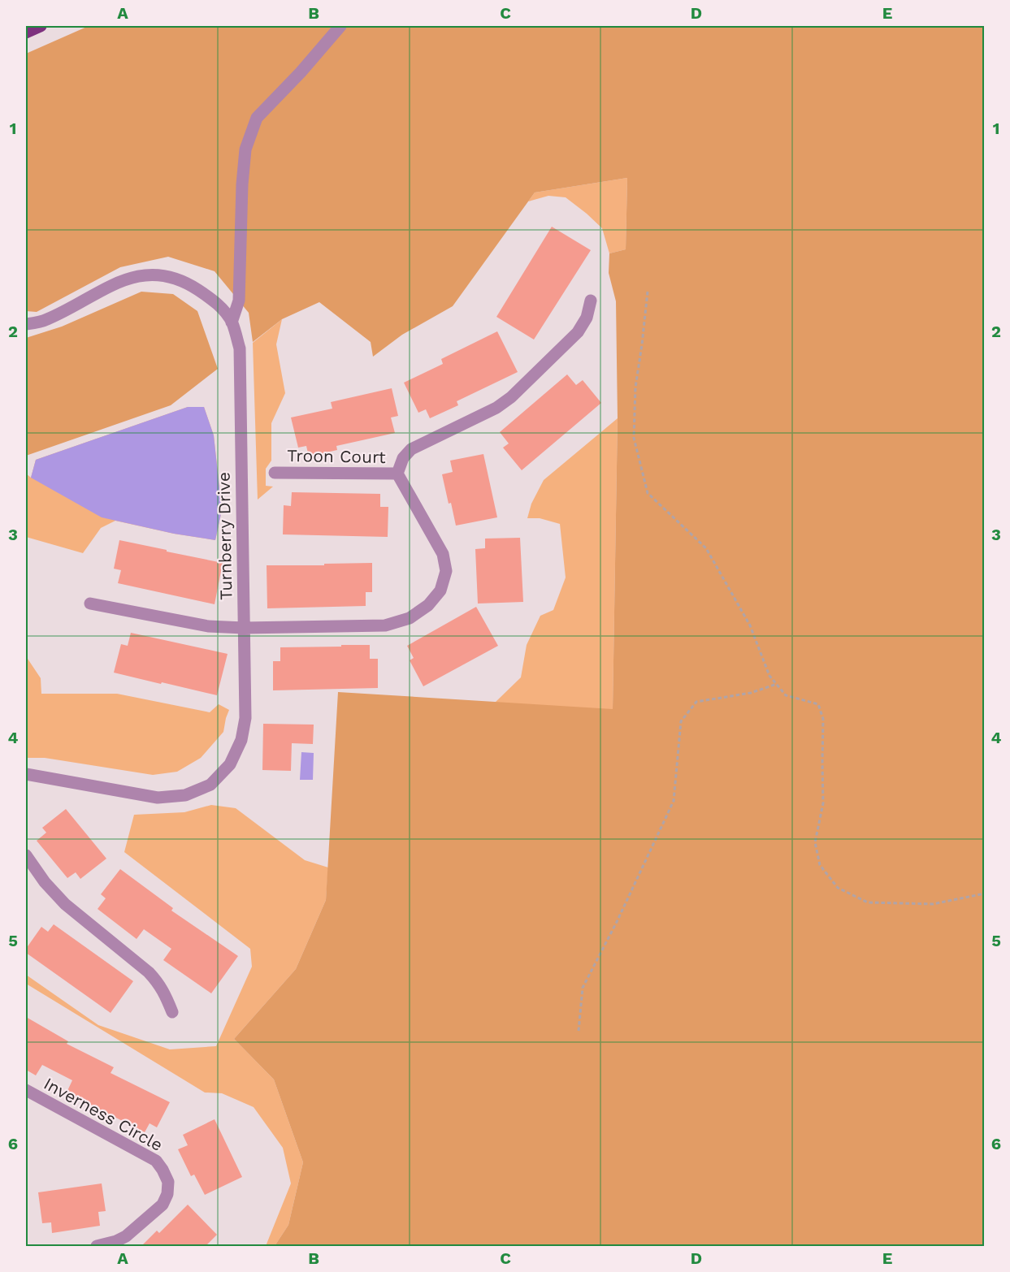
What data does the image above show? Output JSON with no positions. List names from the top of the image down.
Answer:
{
  "streets": {
    "street": ["Troon Court", "Turnberry Drive", "Inverness Circle"]
  },
  "grid": {
    "columns": [
      "A",
      "B",
      "C",
      "D",
      "E"
    ],
    "rows": [
      "1",
      "2",
      "3",
      "4",
      "5",
      "6"
    ]
  }
}
